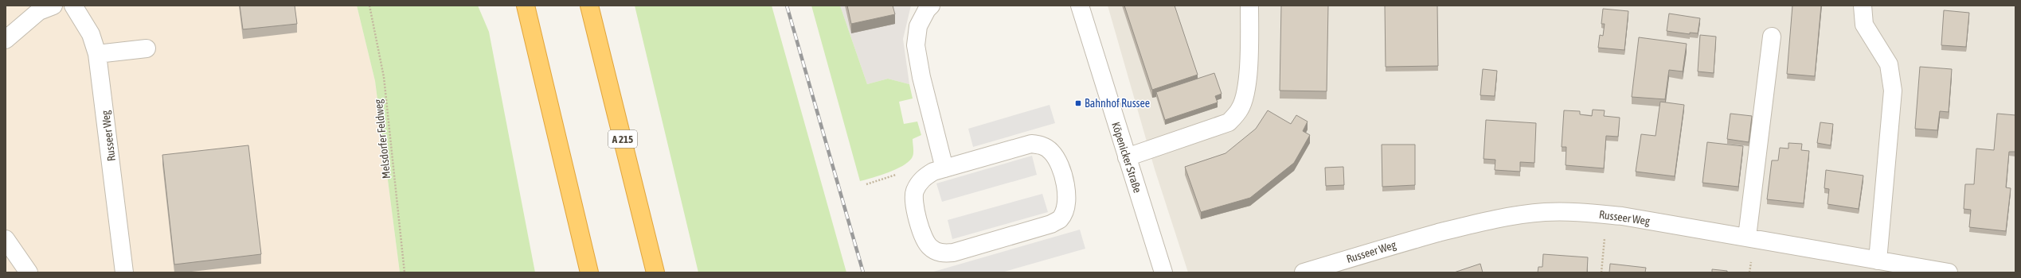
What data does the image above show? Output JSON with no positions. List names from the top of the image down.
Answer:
{
  "streets": {
    "highway": ["A 215"],
    "street": ["Russeer Weg", "Köpenicker Straße"],
    "path": ["Melsdorfer Feldweg"]
  },
  "places": {
    "transit": ["Bahnhof Russee"]
  }
}
